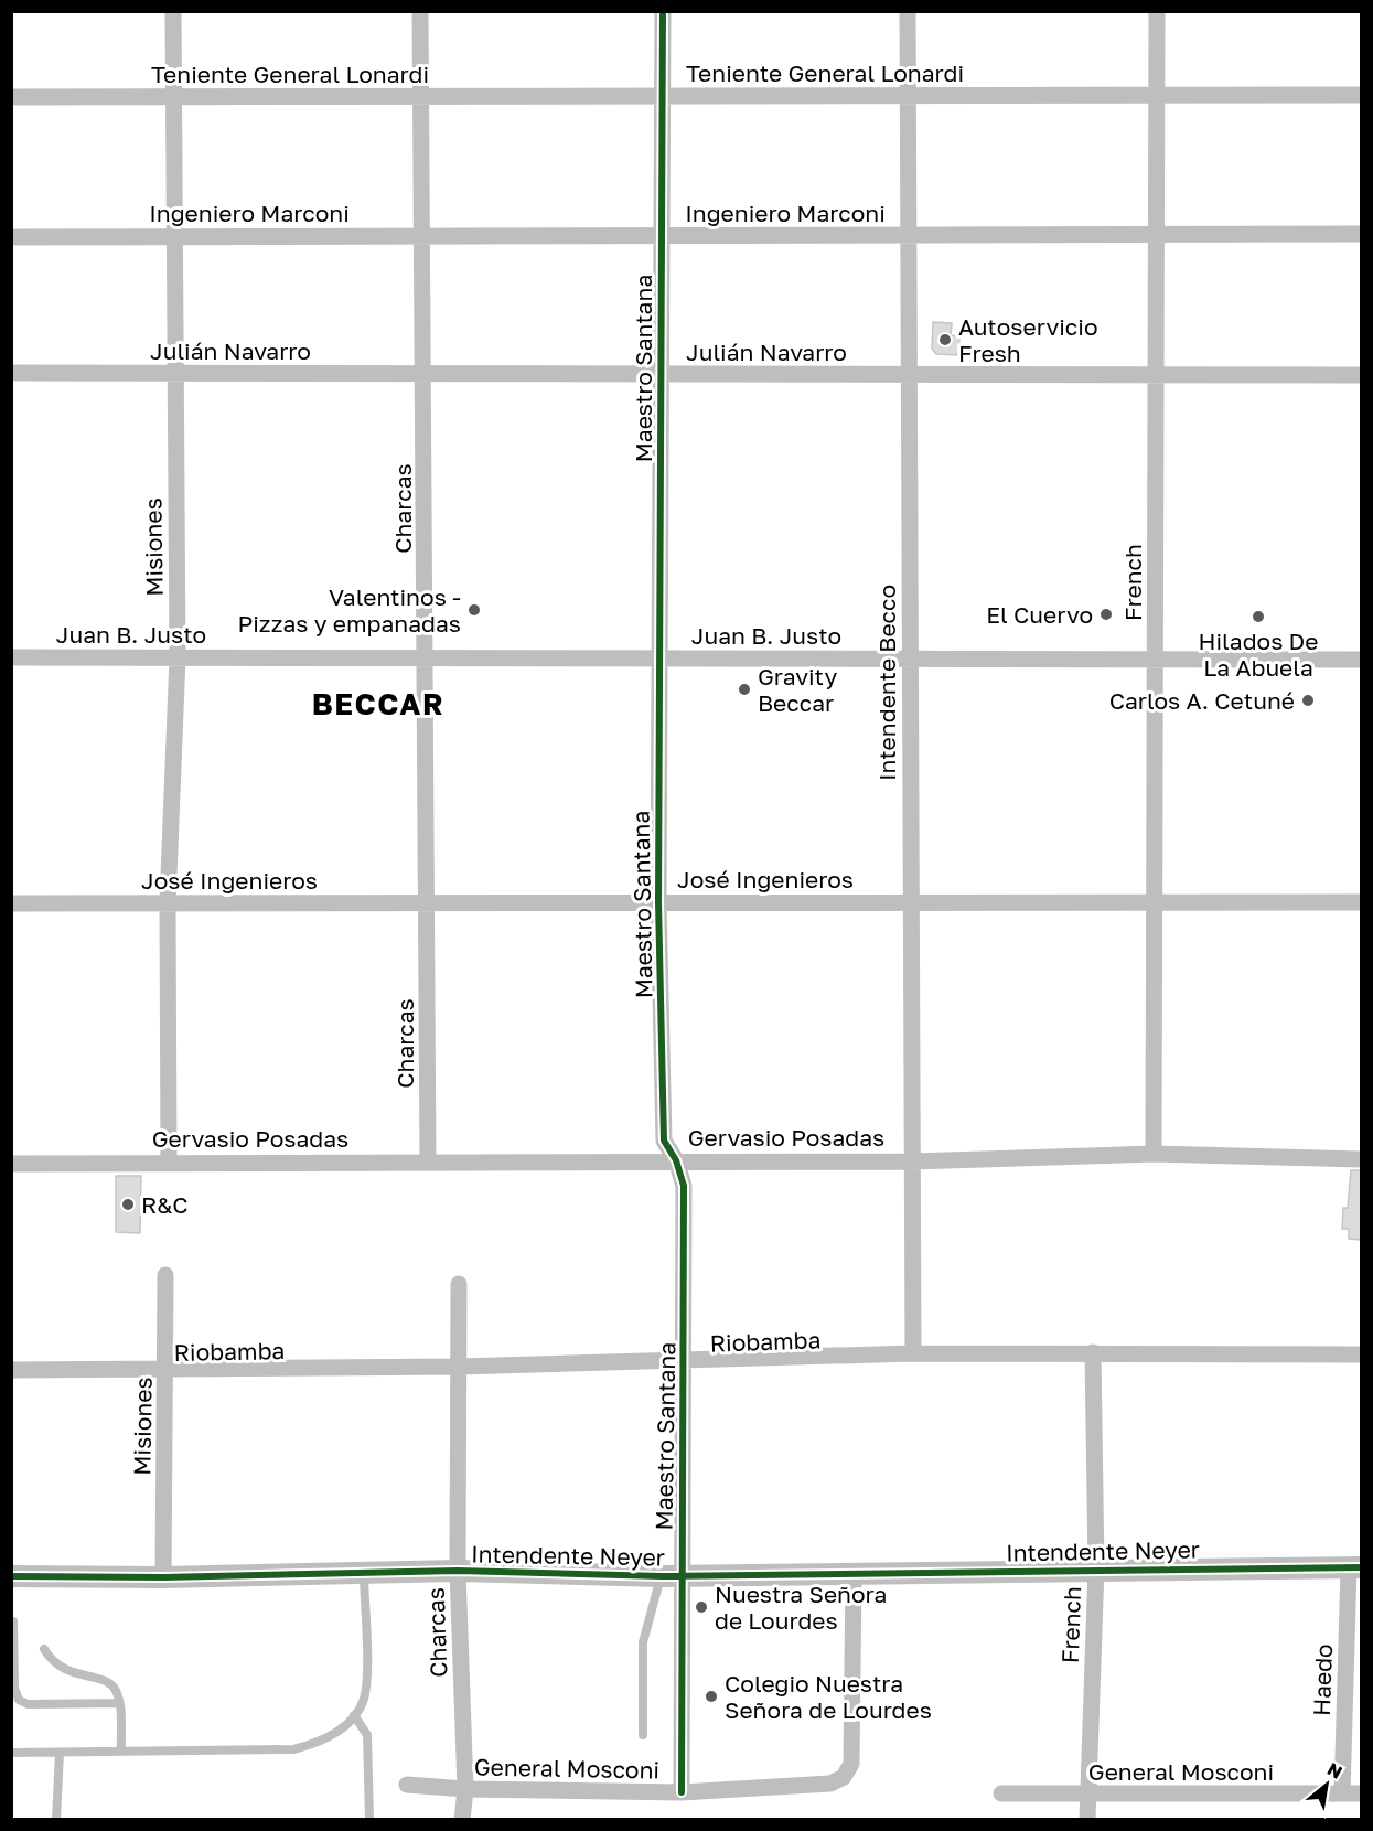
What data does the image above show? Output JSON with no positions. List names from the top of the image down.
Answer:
{
  "streets": {
    "street": [
      "Teniente General Lonardi",
      "Ingeniero Marconi",
      "Julián Navarro",
      "Maestro Santana",
      "Charcas",
      "Misiones",
      "French",
      "Juan B. Justo",
      "Intendente Becco",
      "José Ingenieros",
      "Gervasio Posadas",
      "Riobamba",
      "Intendente Neyer",
      "Haedo",
      "General Mosconi"
    ]
  },
  "crossings": [
    ["Teniente General Lonardi", "Maestro Santana"],
    ["Teniente General Lonardi", "Charcas"],
    ["Teniente General Lonardi", "Misiones"],
    ["Teniente General Lonardi", "French"],
    ["Teniente General Lonardi", "Intendente Becco"],
    ["Ingeniero Marconi", "Maestro Santana"],
    ["Ingeniero Marconi", "Charcas"],
    ["Ingeniero Marconi", "Misiones"],
    ["Ingeniero Marconi", "French"],
    ["Ingeniero Marconi", "Intendente Becco"],
    ["Julián Navarro", "Maestro Santana"],
    ["Julián Navarro", "Charcas"],
    ["Julián Navarro", "Misiones"],
    ["Julián Navarro", "French"],
    ["Julián Navarro", "Intendente Becco"],
    ["Maestro Santana", "Juan B. Justo"],
    ["Maestro Santana", "José Ingenieros"],
    ["Maestro Santana", "Gervasio Posadas"],
    ["Maestro Santana", "Riobamba"],
    ["Maestro Santana", "Intendente Neyer"],
    ["Maestro Santana", "General Mosconi"],
    ["Charcas", "Juan B. Justo"],
    ["Charcas", "José Ingenieros"],
    ["Charcas", "Gervasio Posadas"],
    ["Charcas", "Riobamba"],
    ["Charcas", "Intendente Neyer"],
    ["Charcas", "General Mosconi"],
    ["Misiones", "Juan B. Justo"],
    ["Misiones", "José Ingenieros"],
    ["Misiones", "Gervasio Posadas"],
    ["Misiones", "Riobamba"],
    ["Misiones", "Intendente Neyer"],
    ["French", "Juan B. Justo"],
    ["French", "José Ingenieros"],
    ["French", "Gervasio Posadas"],
    ["French", "Riobamba"],
    ["French", "Intendente Neyer"],
    ["French", "General Mosconi"],
    ["Juan B. Justo", "Intendente Becco"],
    ["Intendente Becco", "José Ingenieros"],
    ["Intendente Becco", "Gervasio Posadas"],
    ["Intendente Becco", "Riobamba"],
    ["Intendente Neyer", "Haedo"],
    ["Intendente Neyer", "General Mosconi"],
    ["Haedo", "General Mosconi"]
  ],
  "districts": ["BECCAR"],
  "places": [
    "Autoservicio Fresh",
    "Valentinos - Pizzas y empanadas",
    "El Cuervo",
    "Hilados De La Abuela",
    "Gravity Beccar",
    "Carlos A. Cetuné",
    "R&C",
    "Nuestra Señora de Lourdes",
    "Colegio Nuestra Señora de Lourdes"
  ],
  "north": "top right"
}
